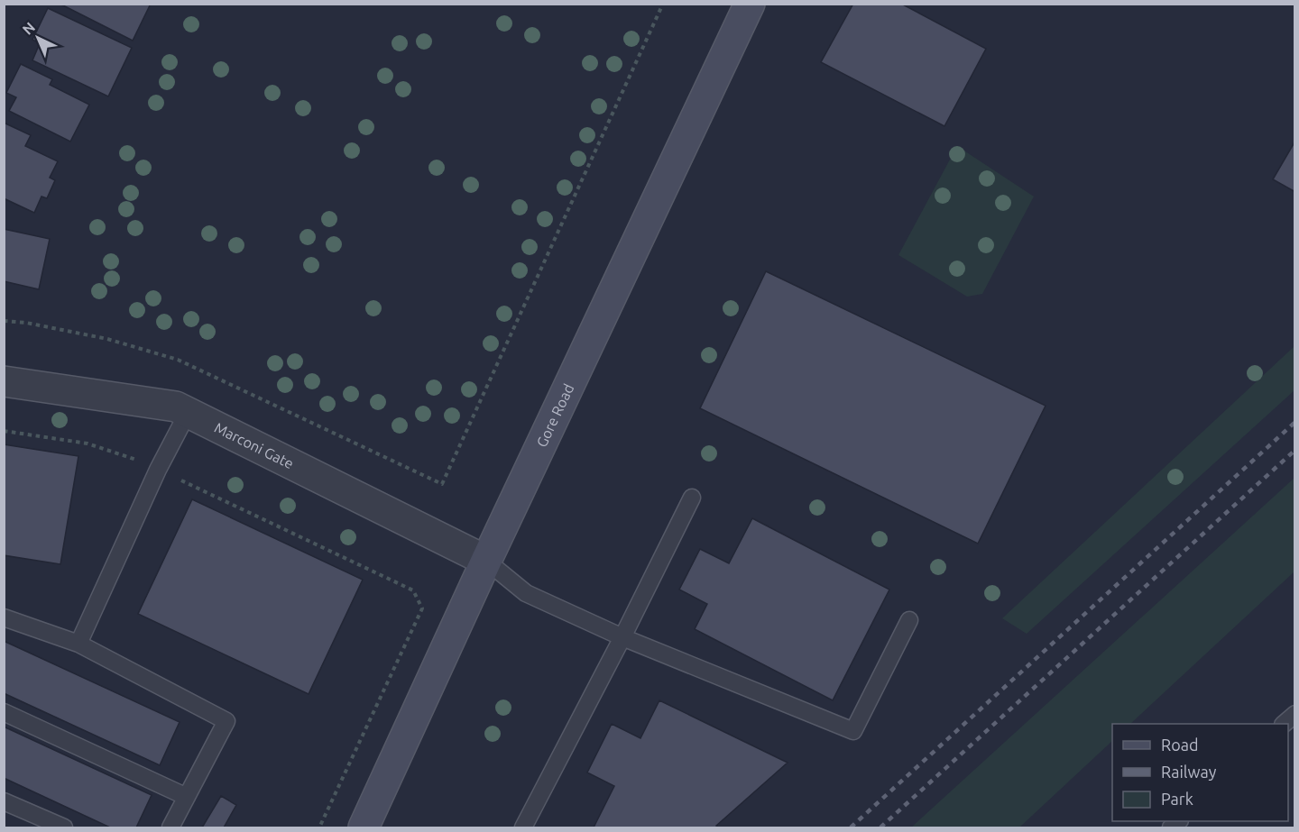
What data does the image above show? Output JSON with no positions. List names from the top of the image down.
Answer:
{
  "streets": {
    "main road": ["Gore Road"],
    "street": ["Marconi Gate"]
  },
  "crossings": [
    ["Gore Road", "Marconi Gate"]
  ],
  "legend": ["Road", "Railway", "Park"],
  "north": "top left"
}
